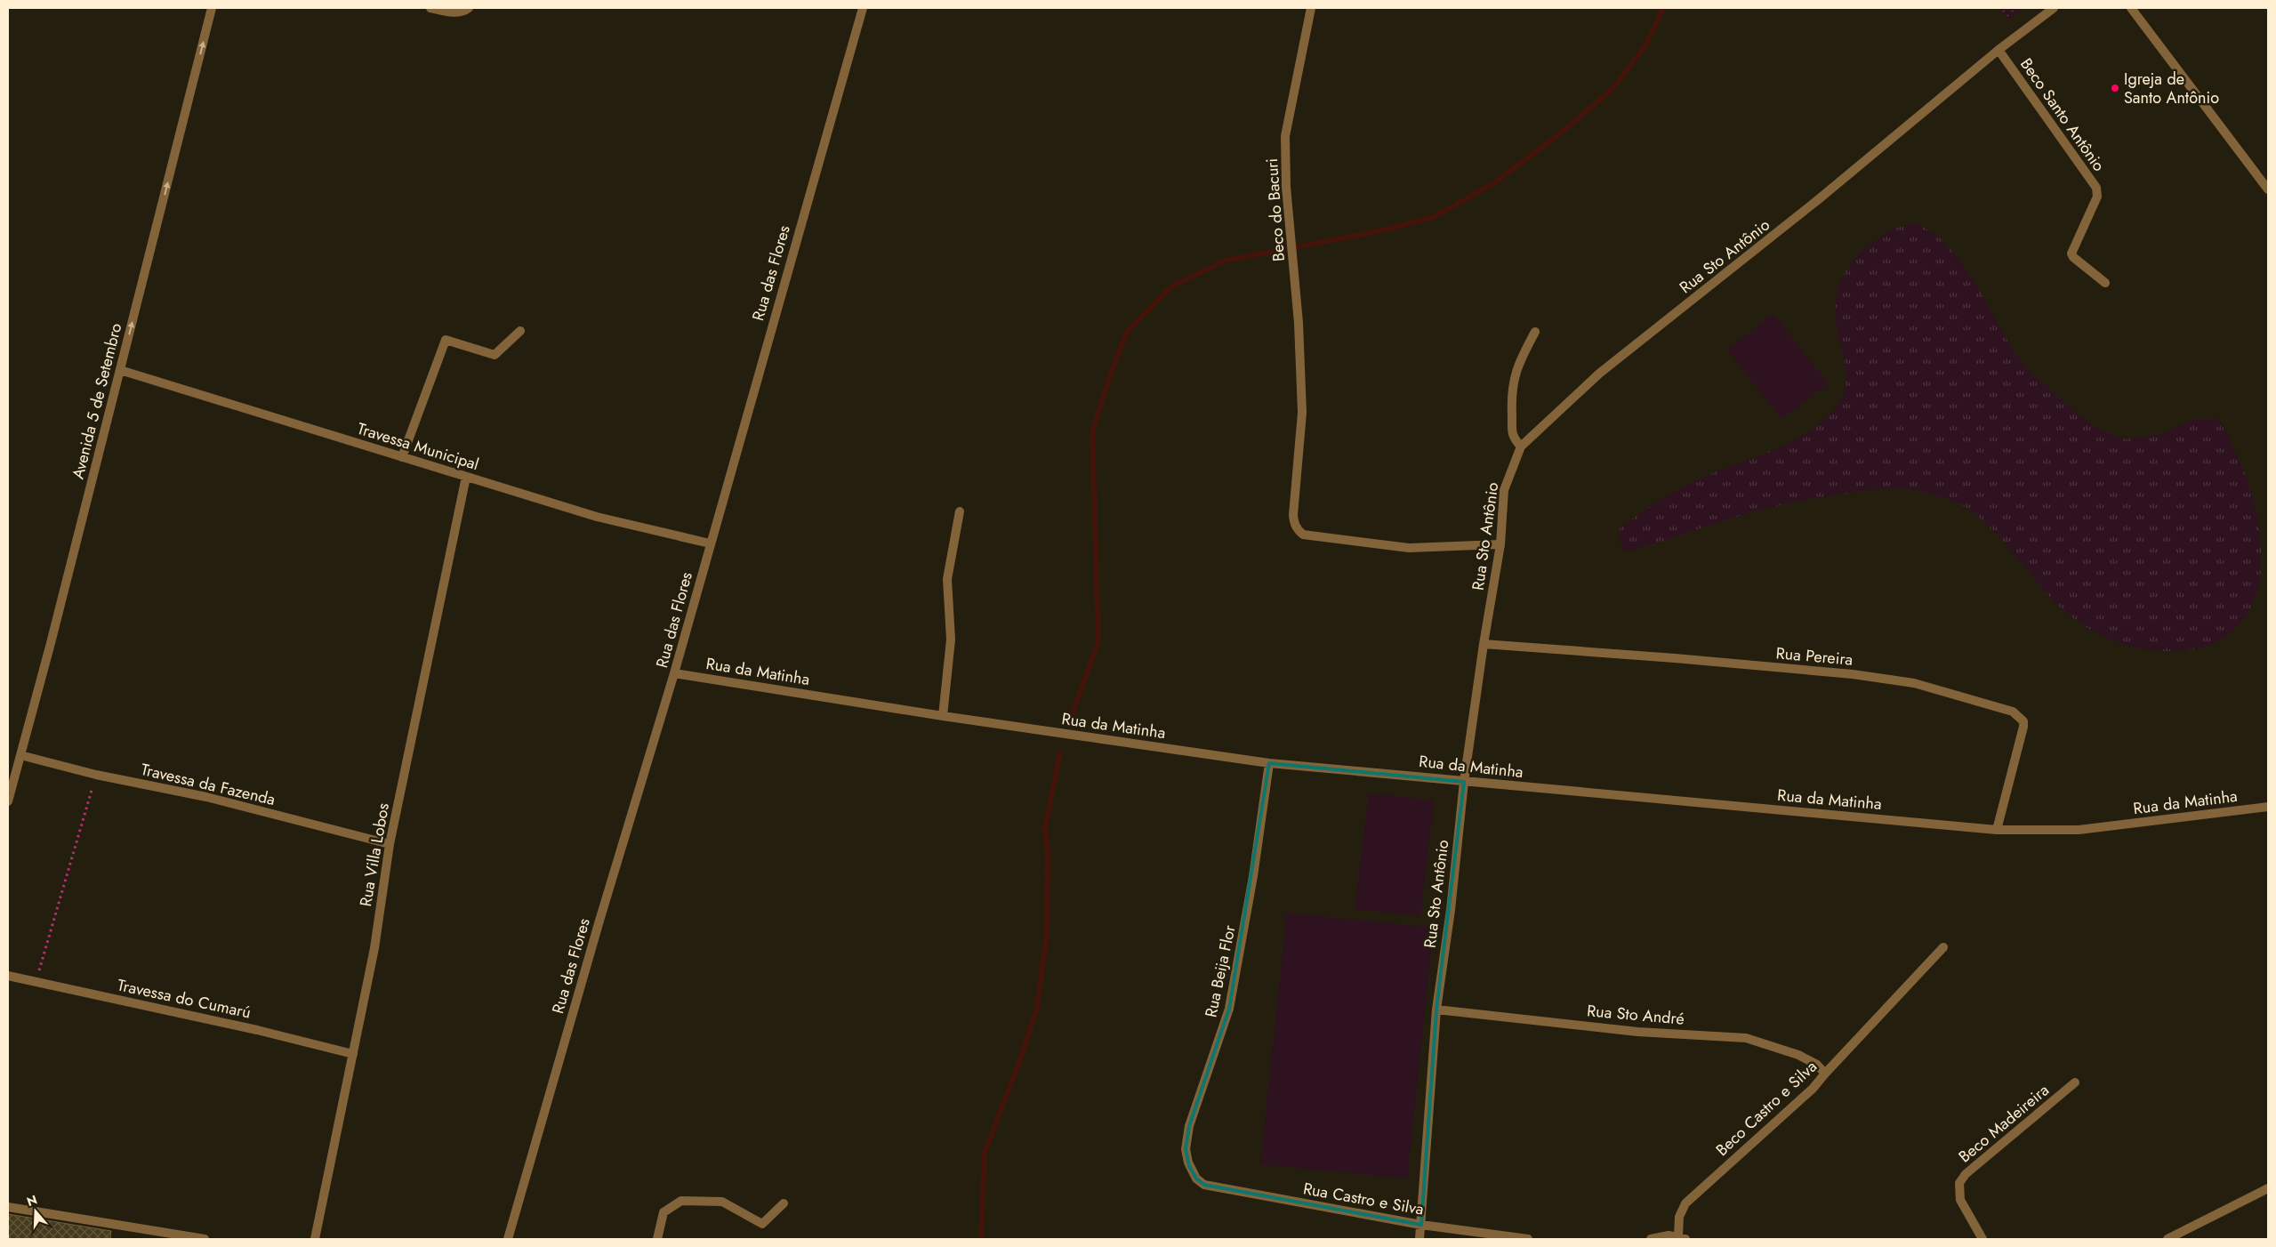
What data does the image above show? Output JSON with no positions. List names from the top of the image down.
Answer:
{
  "streets": {
    "street": [
      "Beco Santo Antônio",
      "Beco do Bacuri",
      "Rua Sto Antônio",
      "Rua das Flores",
      "Avenida 5 de Setembro",
      "Travessa Municipal",
      "Rua Pereira",
      "Rua da Matinha",
      "Travessa da Fazenda",
      "Rua Villa Lobos",
      "Rua Beija Flor",
      "Travessa do Cumarú",
      "Rua Sto André",
      "Beco Castro e Silva",
      "Beco Madeireira",
      "Rua Castro e Silva"
    ]
  },
  "crossings": [
    ["Beco Santo Antônio", "Rua Sto Antônio"],
    ["Beco do Bacuri", "Rua Sto Antônio"],
    ["Rua Sto Antônio", "Rua Pereira"],
    ["Rua Sto Antônio", "Rua da Matinha"],
    ["Rua Sto Antônio", "Rua Sto André"],
    ["Rua Sto Antônio", "Rua Castro e Silva"],
    ["Rua das Flores", "Travessa Municipal"],
    ["Rua das Flores", "Rua da Matinha"],
    ["Avenida 5 de Setembro", "Travessa Municipal"],
    ["Avenida 5 de Setembro", "Travessa da Fazenda"],
    ["Travessa Municipal", "Rua Villa Lobos"],
    ["Rua Pereira", "Rua da Matinha"],
    ["Rua da Matinha", "Rua Beija Flor"],
    ["Travessa da Fazenda", "Rua Villa Lobos"],
    ["Rua Villa Lobos", "Travessa do Cumarú"],
    ["Rua Beija Flor", "Rua Castro e Silva"],
    ["Rua Sto André", "Beco Castro e Silva"]
  ],
  "one_way": ["Avenida 5 de Setembro"],
  "places": ["Igreja de Santo Antônio"],
  "north": "top"
}
